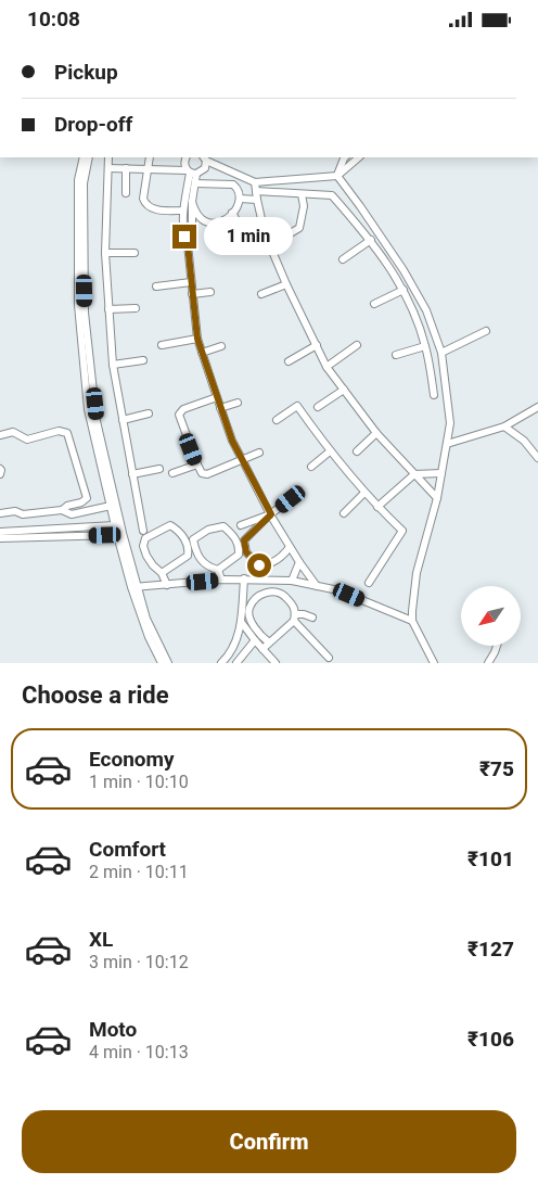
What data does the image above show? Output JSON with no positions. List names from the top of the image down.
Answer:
{
  "north": "bottom left",
  "page": {
    "status": "10:08",
    "banner": ["Pickup", "Drop-off"],
    "bubble": "1 min",
    "heading": "Choose a ride",
    "list": [
      {
        "name": "Economy",
        "note": "1 min · 10:10",
        "value": "₹75"
      },
      {
        "name": "Comfort",
        "note": "2 min · 10:11",
        "value": "₹101"
      },
      {
        "name": "XL",
        "note": "3 min · 10:12",
        "value": "₹127"
      },
      {
        "name": "Moto",
        "note": "4 min · 10:13",
        "value": "₹106"
      }
    ],
    "buttons": "Confirm"
  }
}
